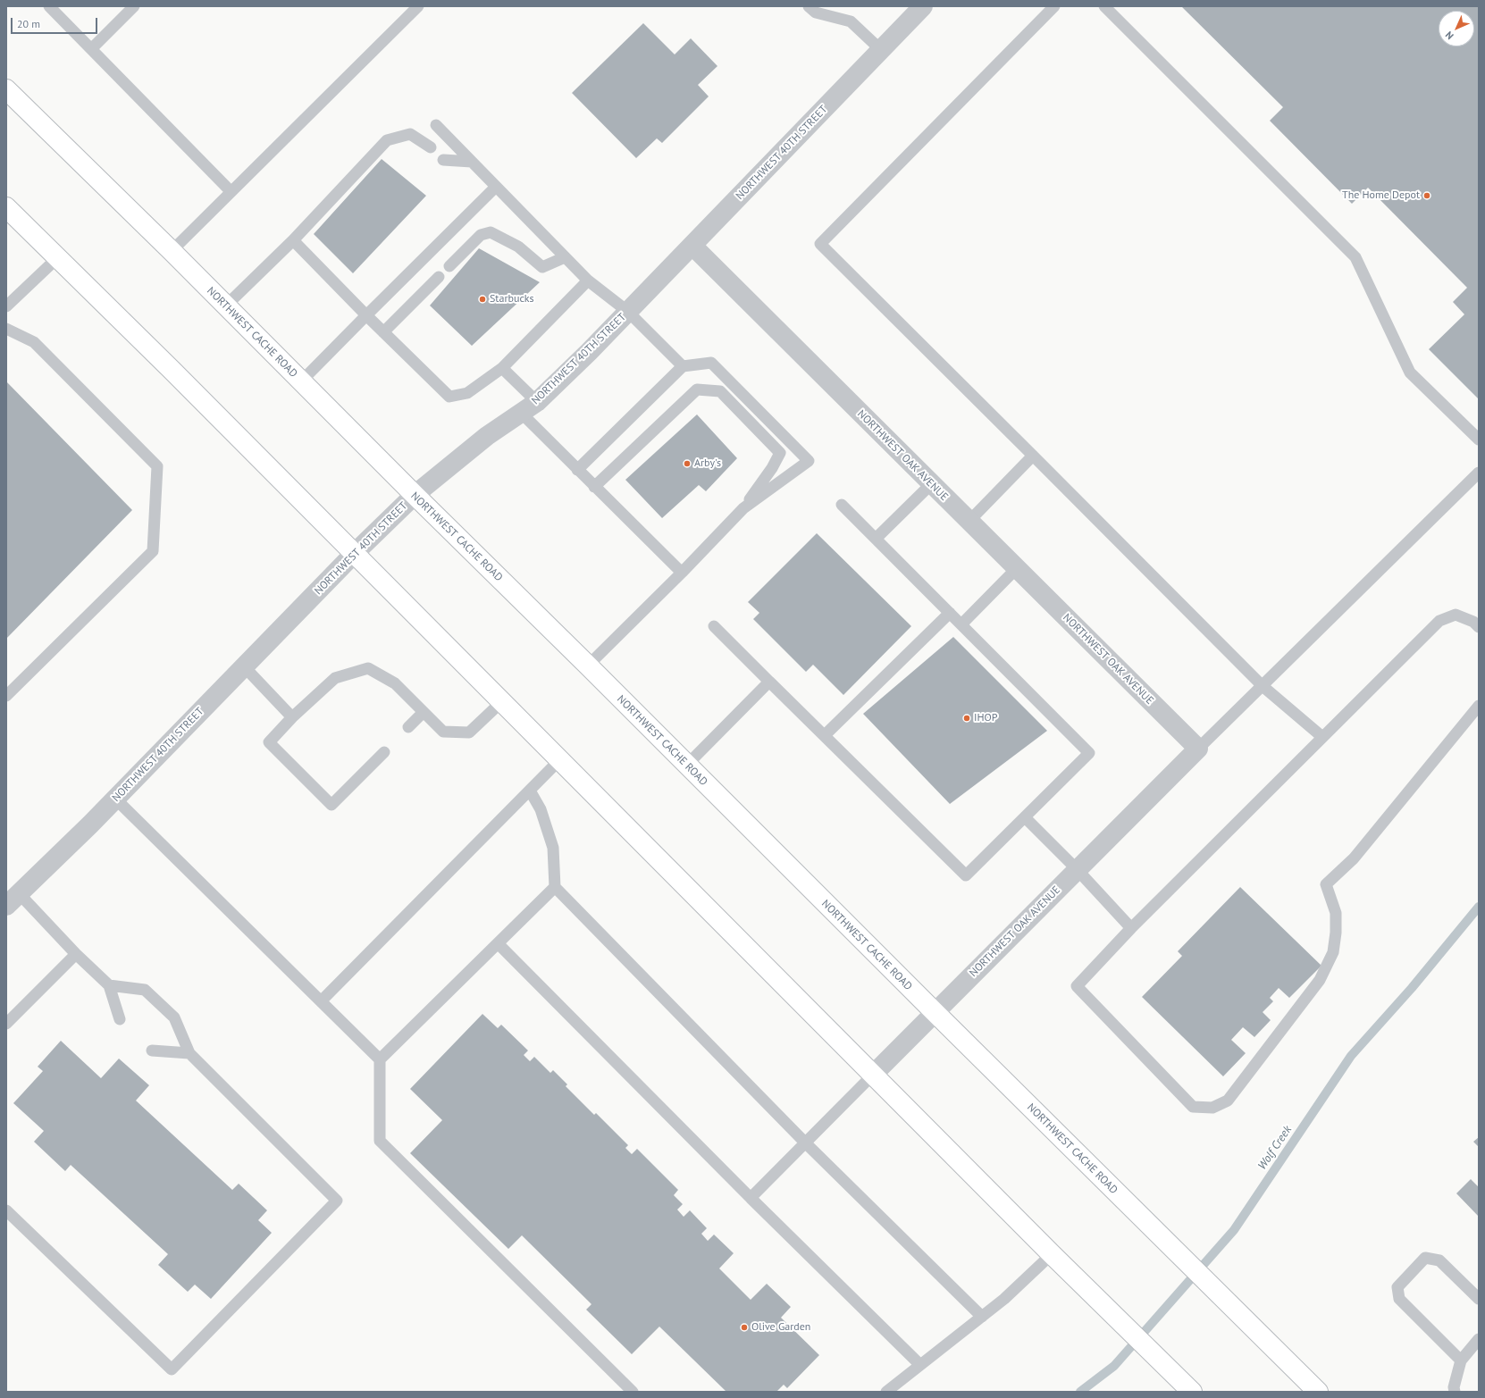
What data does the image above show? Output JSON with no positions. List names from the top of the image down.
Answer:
{
  "streets": {
    "main road": ["NORTHWEST CACHE ROAD"],
    "street": ["NORTHWEST 40TH STREET", "NORTHWEST OAK AVENUE"]
  },
  "crossings": [
    ["NORTHWEST 40TH STREET", "NORTHWEST CACHE ROAD"],
    ["NORTHWEST 40TH STREET", "NORTHWEST OAK AVENUE"],
    ["NORTHWEST CACHE ROAD", "NORTHWEST OAK AVENUE"]
  ],
  "water": ["Wolf Creek"],
  "places": [
    "The Home Depot",
    "Starbucks",
    "Arby's",
    "IHOP",
    "Olive Garden"
  ],
  "scale_bar": "20 m",
  "north": "bottom left"
}
